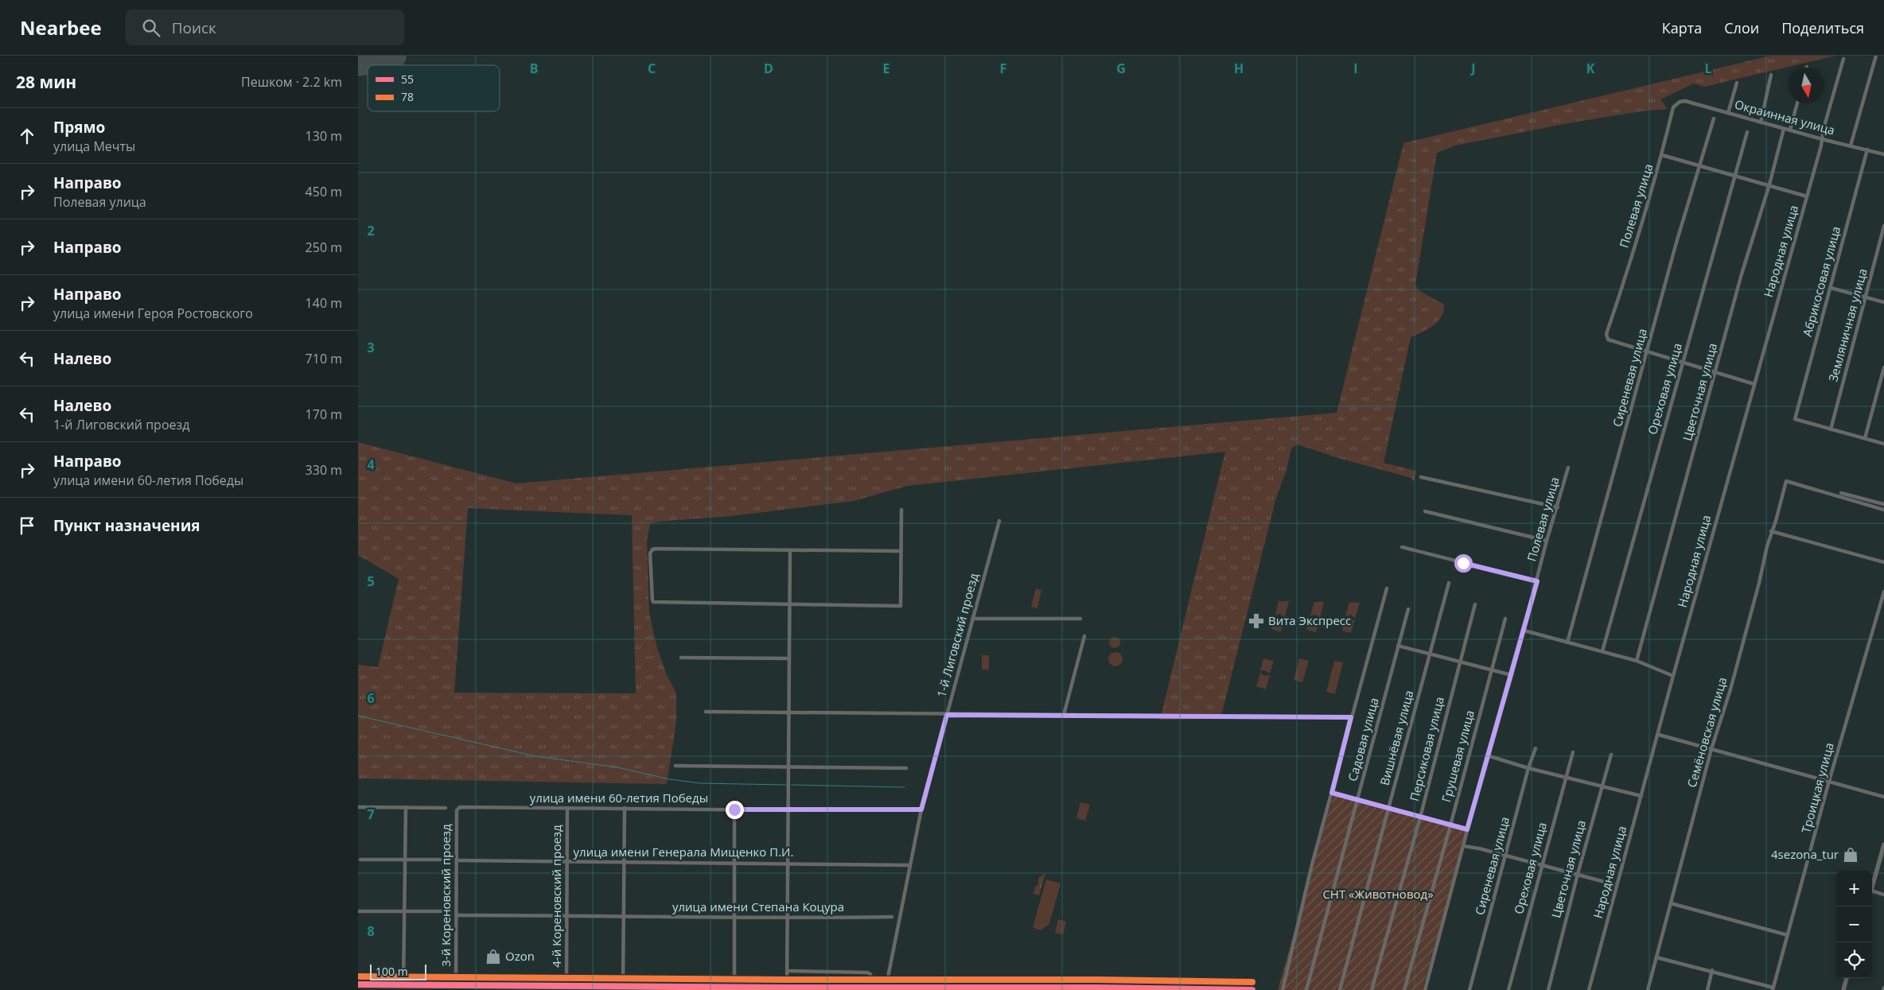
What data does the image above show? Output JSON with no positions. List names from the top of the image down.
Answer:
{
  "streets": {
    "street": [
      "Окраинная улица",
      "Полевая улица",
      "Народная улица",
      "Абрикосовая улица",
      "Земляничная улица",
      "Сиреневая улица",
      "Ореховая улица",
      "Цветочная улица",
      "1-й Лиговский проезд",
      "Семёновская улица",
      "Вишнёвая улица",
      "Садовая улица",
      "Персиковая улица",
      "Грушевая улица",
      "Троицкая улица",
      "улица имени 60-летия Победы",
      "улица имени Генерала Мищенко П.И.",
      "3-й Кореновский проезд",
      "4-й Кореновский проезд",
      "улица имени Степана Коцура"
    ]
  },
  "crossings": [
    ["Окраинная улица", "Полевая улица"],
    ["Окраинная улица", "Народная улица"],
    ["Окраинная улица", "Абрикосовая улица"],
    ["Окраинная улица", "Цветочная улица"],
    ["Полевая улица", "Сиреневая улица"],
    ["Абрикосовая улица", "Земляничная улица"],
    ["1-й Лиговский проезд", "улица имени 60-летия Победы"],
    ["1-й Лиговский проезд", "улица имени Генерала Мищенко П.И."],
    ["улица имени 60-летия Победы", "3-й Кореновский проезд"],
    ["улица имени 60-летия Победы", "4-й Кореновский проезд"],
    ["улица имени Генерала Мищенко П.И.", "3-й Кореновский проезд"],
    ["улица имени Генерала Мищенко П.И.", "4-й Кореновский проезд"],
    ["3-й Кореновский проезд", "улица имени Степана Коцура"],
    ["4-й Кореновский проезд", "улица имени Степана Коцура"]
  ],
  "parks": ["СНТ «Животновод»"],
  "places": {
    "pharmacy": ["Вита Экспресс"],
    "shop": ["4sezona_tur", "Ozon"]
  },
  "lines": ["transit line 78", "transit line 55"],
  "legend": ["55", "78"],
  "scale_bar": "100 m",
  "north": "bottom",
  "page": {
    "header": "Nearbee",
    "search": "Поиск",
    "nav": ["Карта", "Слои", "Поделиться"],
    "heading": ["28 мин", "Пешком · 2.2 km"],
    "list": [
      ["Прямо", "улица Мечты", "130 m"],
      ["Направо", "Полевая улица", "450 m"],
      ["Направо", "250 m"],
      ["Направо", "улица имени Героя Ростовского", "140 m"],
      ["Налево", "710 m"],
      ["Налево", "1-й Лиговский проезд", "170 m"],
      ["Направо", "улица имени 60-летия Победы", "330 m"],
      "Пункт назначения"
    ],
    "map_buttons": ["+", "−"],
    "scale": "100 m"
  },
  "grid": {
    "columns": [
      "B",
      "C",
      "D",
      "E",
      "F",
      "G",
      "H",
      "I",
      "J",
      "K",
      "L"
    ],
    "rows": [
      "2",
      "3",
      "4",
      "5",
      "6",
      "7",
      "8"
    ]
  }
}
